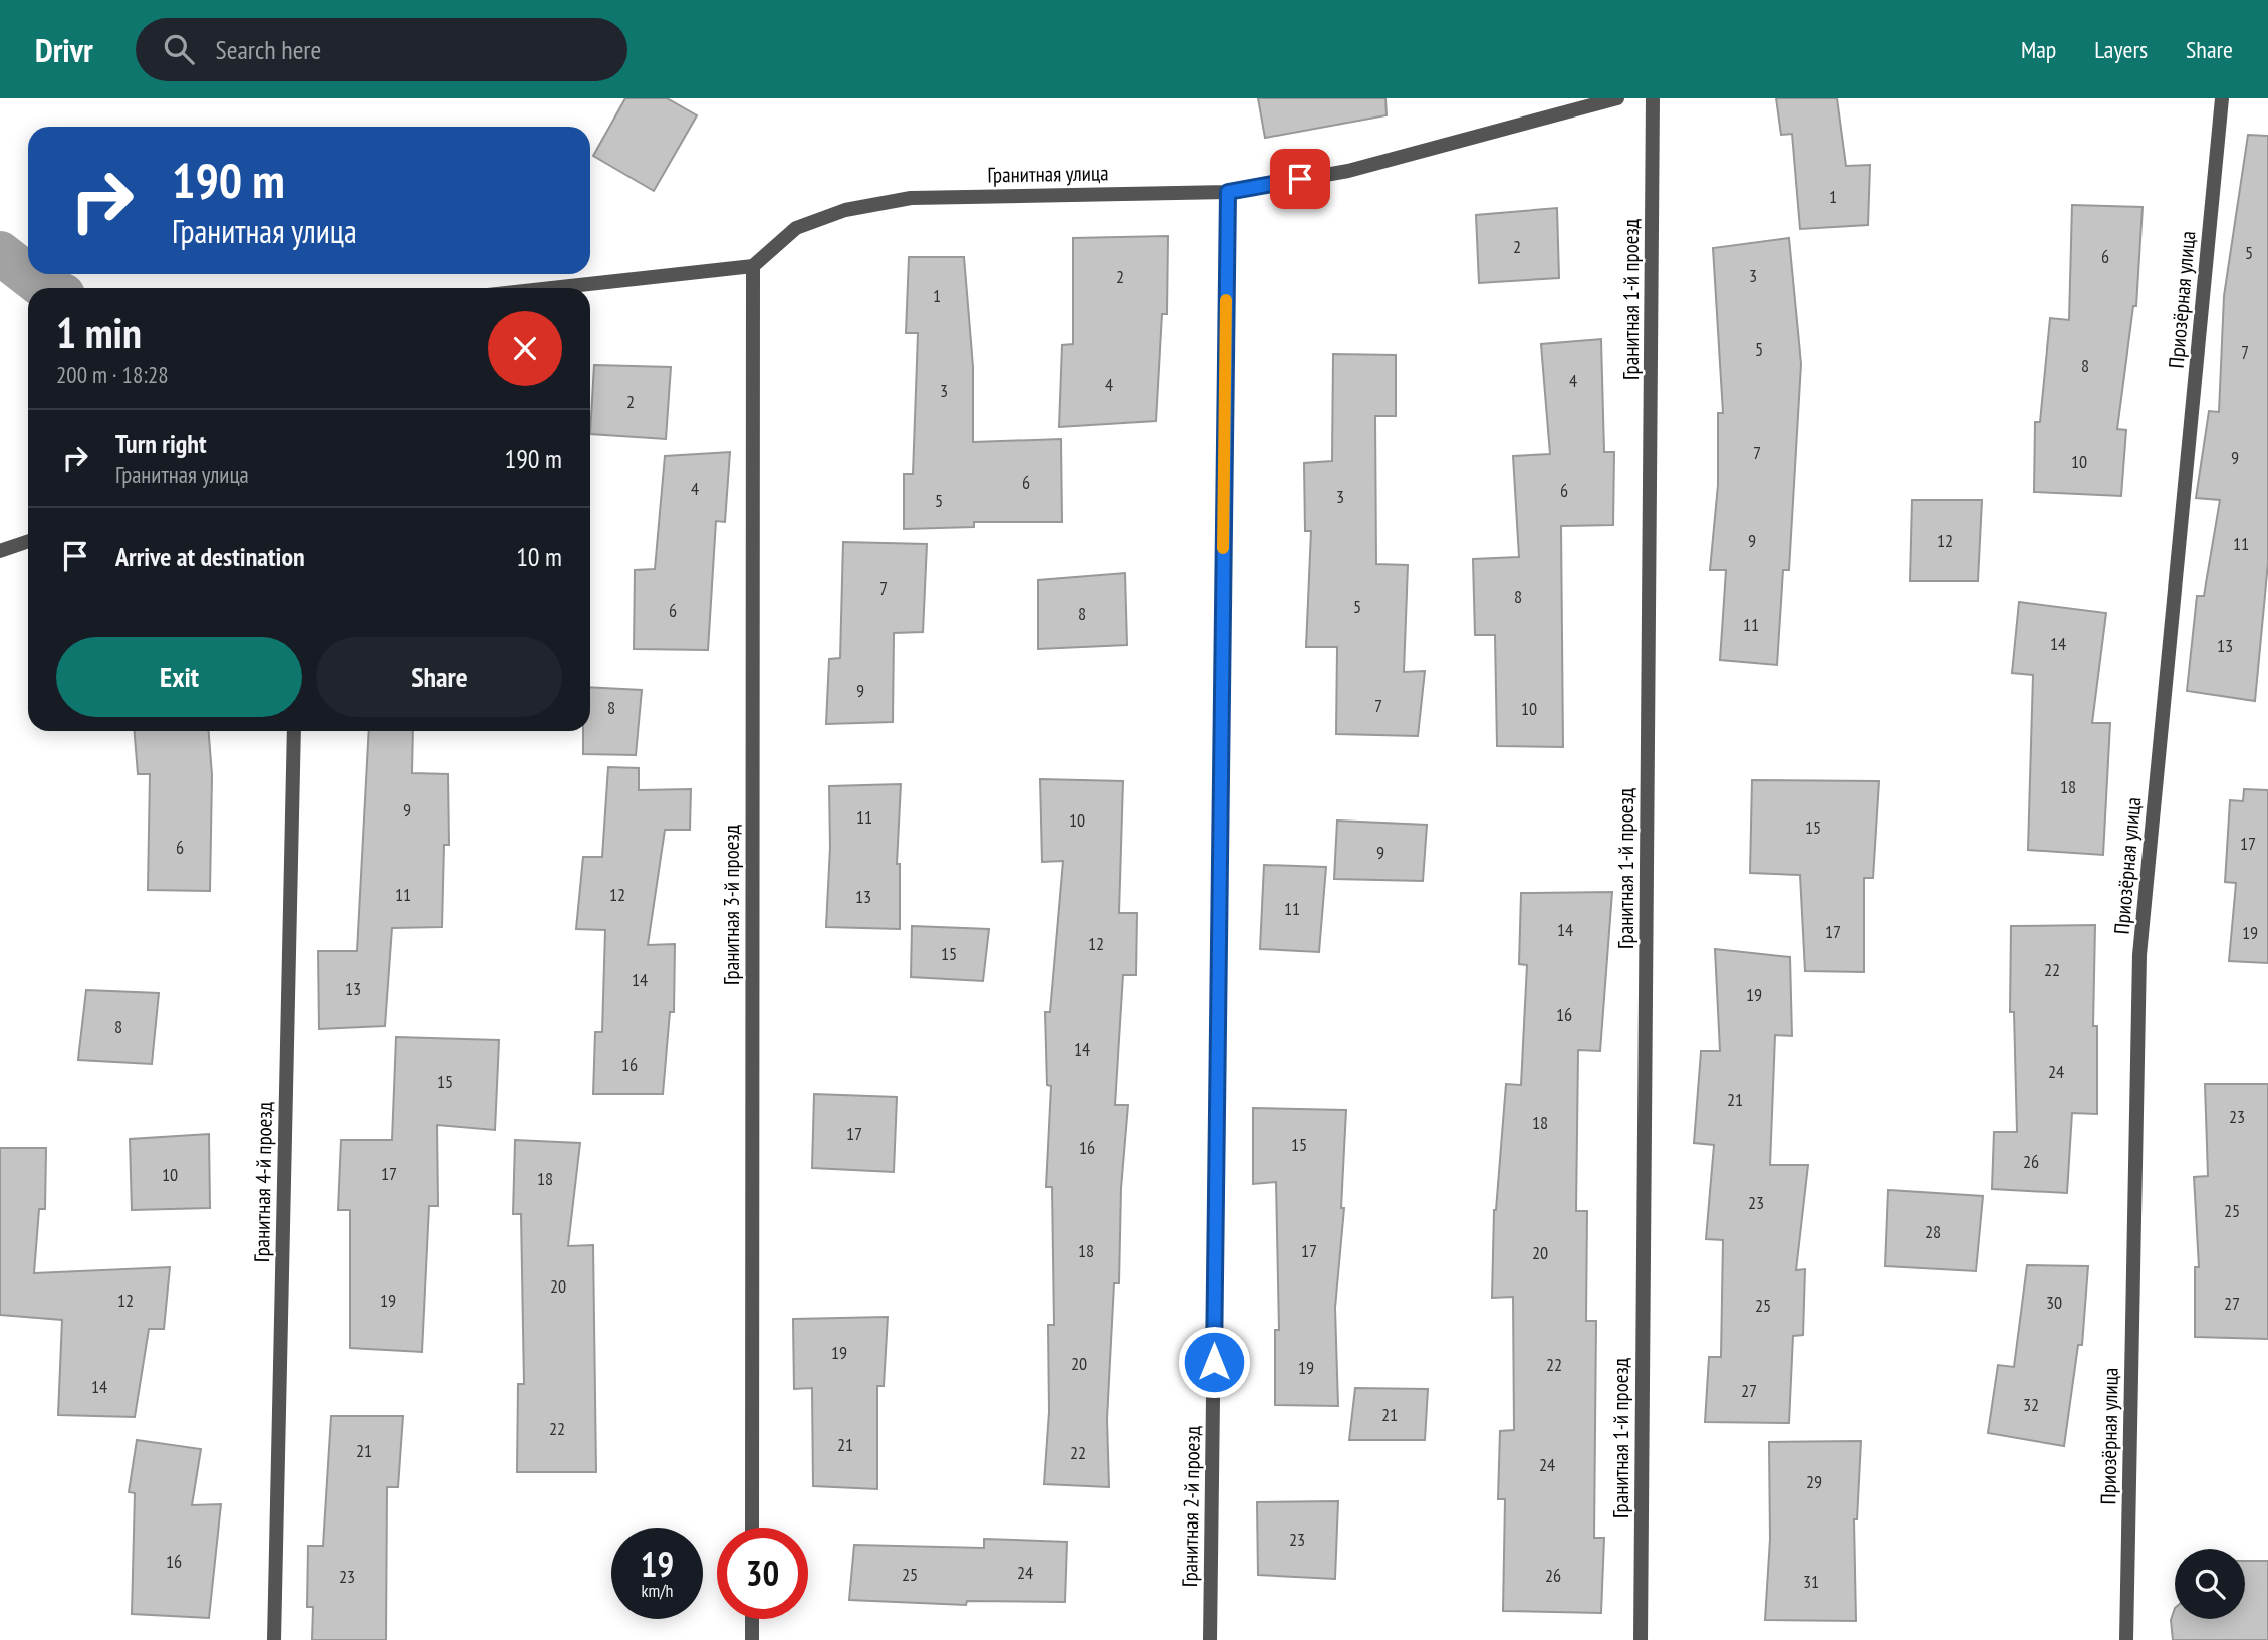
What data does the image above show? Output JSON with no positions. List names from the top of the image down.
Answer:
{
  "streets": {
    "street": [
      "Гранитная улица",
      "Гранитная 1-й проезд",
      "Приозёрная улица",
      "Гранитная 3-й проезд",
      "Гранитная 4-й проезд",
      "Гранитная 2-й проезд"
    ]
  },
  "crossings": [
    ["Гранитная улица", "Гранитная 3-й проезд"],
    ["Гранитная улица", "Гранитная 2-й проезд"]
  ],
  "house_numbers": [
    "1",
    "2",
    "5",
    "6",
    "3",
    "2",
    "1",
    "5",
    "7",
    "8",
    "4",
    "4",
    "3",
    "2",
    "7",
    "9",
    "10",
    "6",
    "4",
    "6",
    "3",
    "5",
    "9",
    "12",
    "11",
    "7",
    "8",
    "5",
    "6",
    "8",
    "11",
    "14",
    "13",
    "9",
    "7",
    "8",
    "10",
    "18",
    "9",
    "11",
    "10",
    "15",
    "17",
    "6",
    "9",
    "11",
    "12",
    "13",
    "11",
    "14",
    "17",
    "19",
    "12",
    "15",
    "22",
    "14",
    "13",
    "19",
    "16",
    "8",
    "14",
    "16",
    "24",
    "15",
    "21",
    "23",
    "18",
    "17",
    "15",
    "16",
    "26",
    "17",
    "10",
    "18",
    "23",
    "25",
    "28",
    "18",
    "17",
    "20",
    "20",
    "12",
    "19",
    "30",
    "27",
    "25",
    "19",
    "20",
    "22",
    "19",
    "14",
    "27",
    "32",
    "21",
    "22",
    "21",
    "21",
    "22",
    "24",
    "29",
    "23",
    "16",
    "24",
    "25",
    "26",
    "23",
    "31"
  ],
  "page": {
    "header": "Drivr",
    "search": "Search here",
    "nav": ["Map", "Layers", "Share"],
    "turn": ["190 m", "Гранитная улица"],
    "heading": ["1 min", "200 m · 18:28"],
    "list": [
      {
        "name": "Turn right",
        "note": "Гранитная улица",
        "value": "190 m"
      },
      {
        "name": "Arrive at destination",
        "value": "10 m"
      }
    ],
    "buttons": ["Exit", "Share"],
    "speed": "19 km/h",
    "limit": "30"
  }
}
